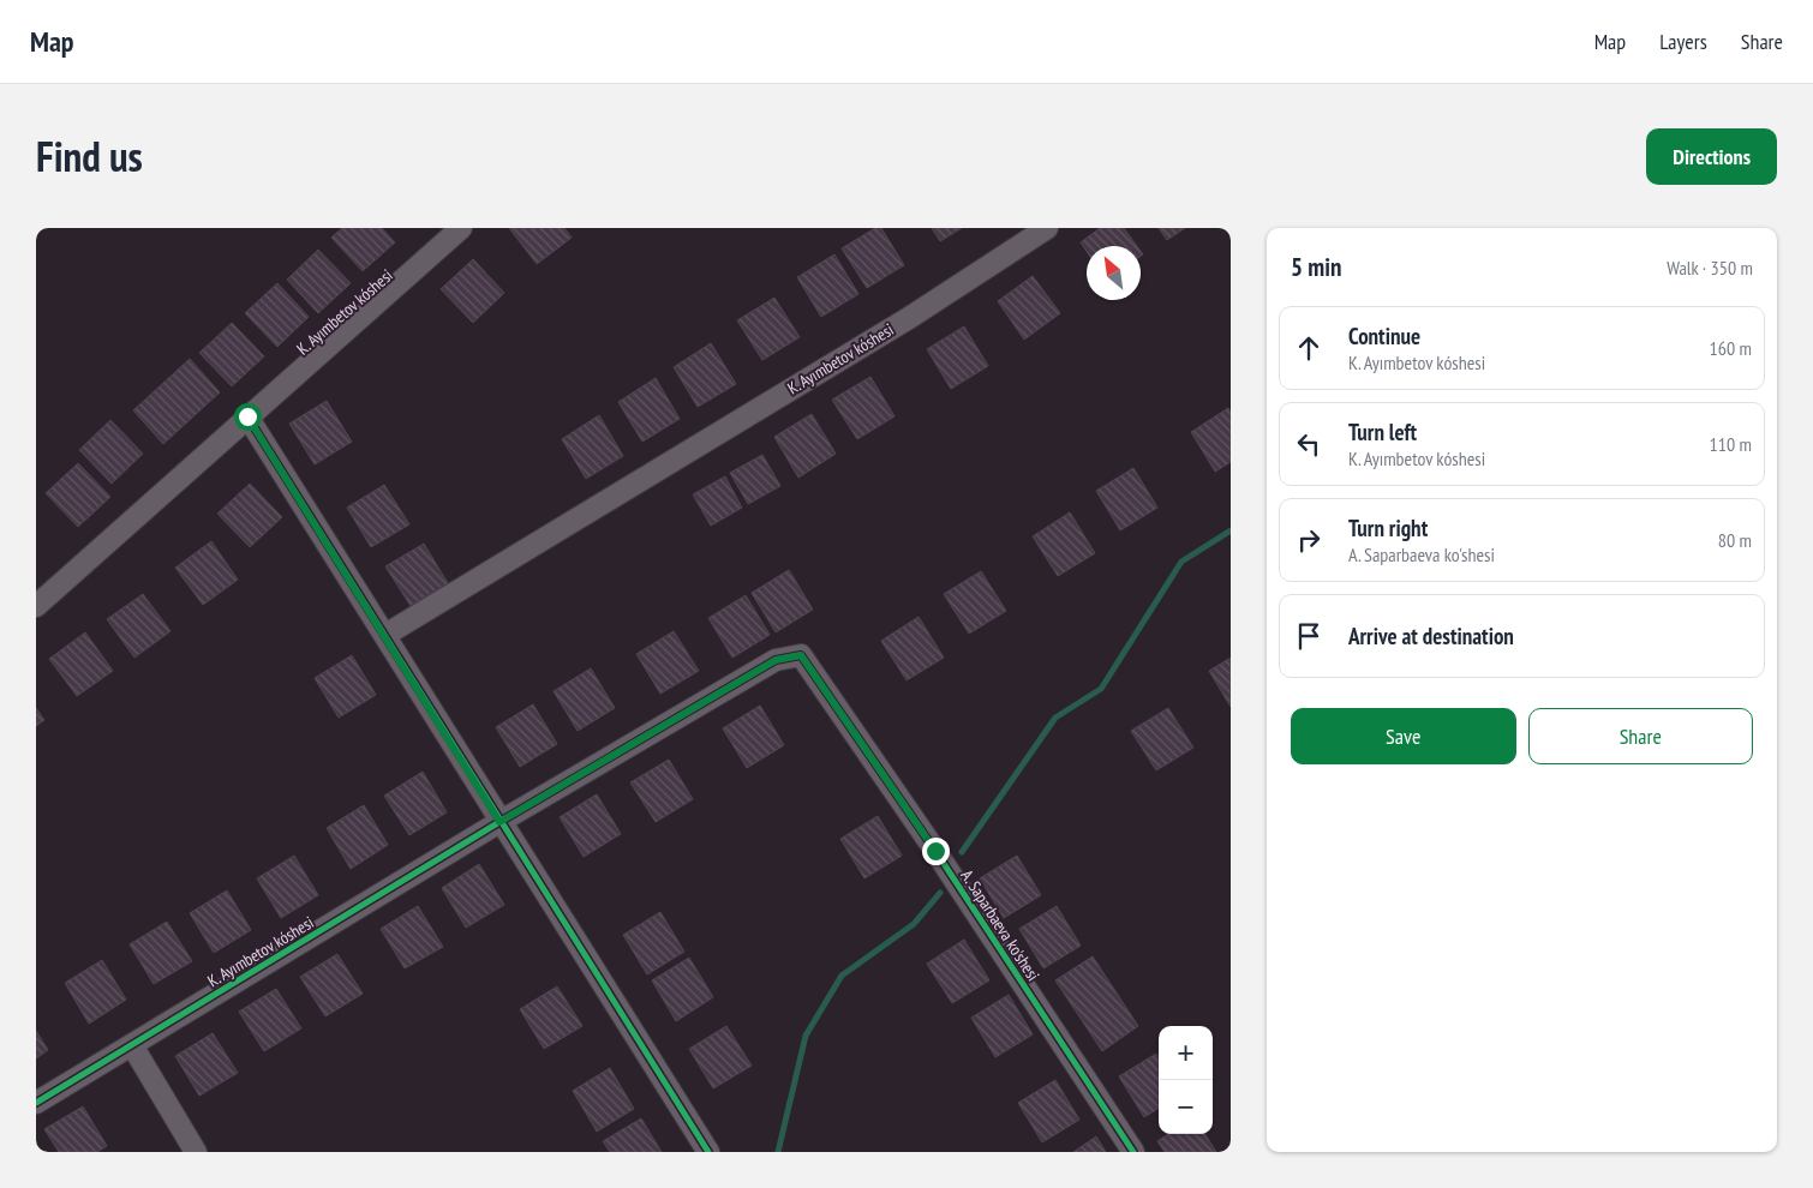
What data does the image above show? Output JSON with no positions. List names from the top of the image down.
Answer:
{
  "streets": {
    "street": ["K. Ayımbetov kóshesi", "A. Saparbaeva ko'shesi"]
  },
  "crossings": [
    ["K. Ayımbetov kóshesi", "A. Saparbaeva ko'shesi"]
  ],
  "north": "top left",
  "page": {
    "header": "Map",
    "nav": ["Map", "Layers", "Share"],
    "title": "Find us",
    "buttons": [
      "Directions",
      ["Save", "Share"]
    ],
    "heading": ["5 min", "Walk · 350 m"],
    "list": [
      ["Continue", "K. Ayımbetov kóshesi", "160 m"],
      ["Turn left", "K. Ayımbetov kóshesi", "110 m"],
      ["Turn right", "A. Saparbaeva ko'shesi", "80 m"],
      "Arrive at destination"
    ],
    "map_buttons": ["+", "−"]
  }
}
